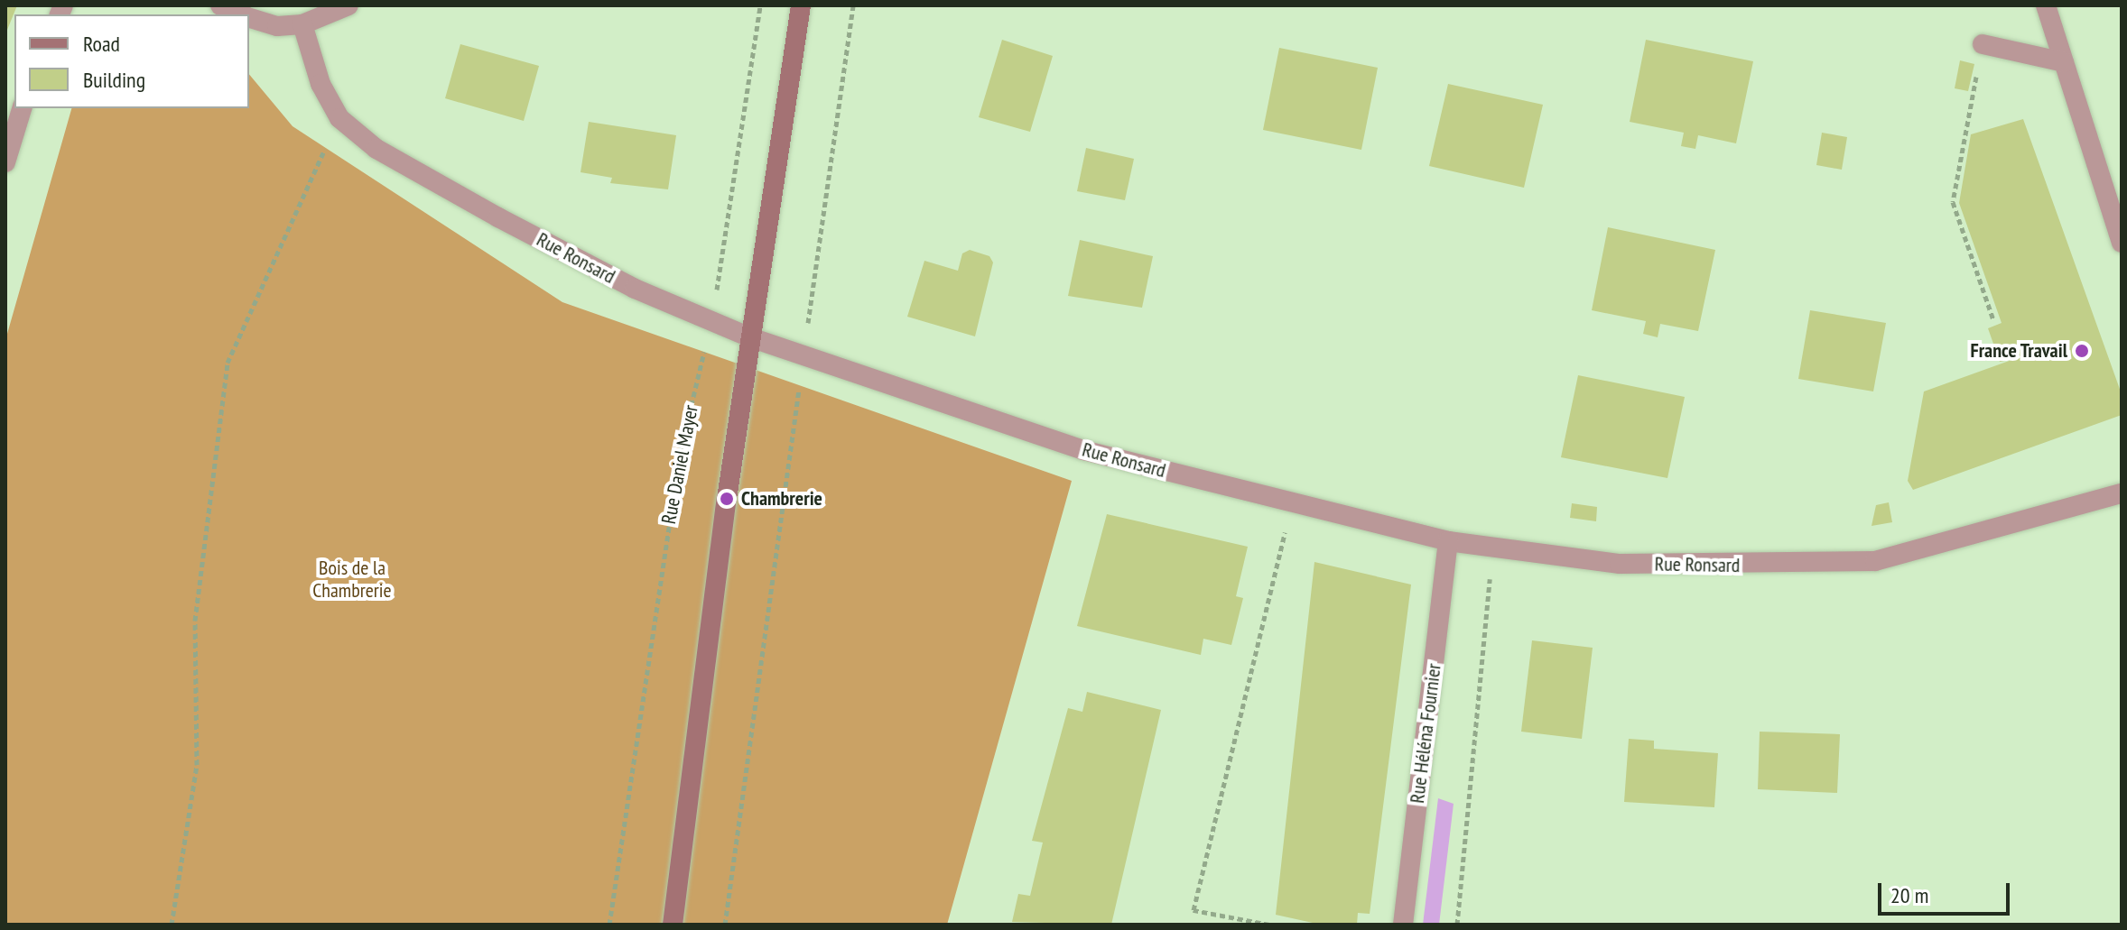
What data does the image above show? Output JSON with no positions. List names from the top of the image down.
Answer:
{
  "streets": {
    "street": ["Rue Ronsard", "Rue Héléna Fournier"],
    "path": ["Rue Daniel Mayer"]
  },
  "crossings": [
    ["Rue Ronsard", "Rue Daniel Mayer"],
    ["Rue Ronsard", "Rue Héléna Fournier"]
  ],
  "parks": ["Bois de la Chambrerie"],
  "places": ["France Travail", "Chambrerie"],
  "legend": ["Road", "Building"],
  "scale_bar": "20 m"
}
